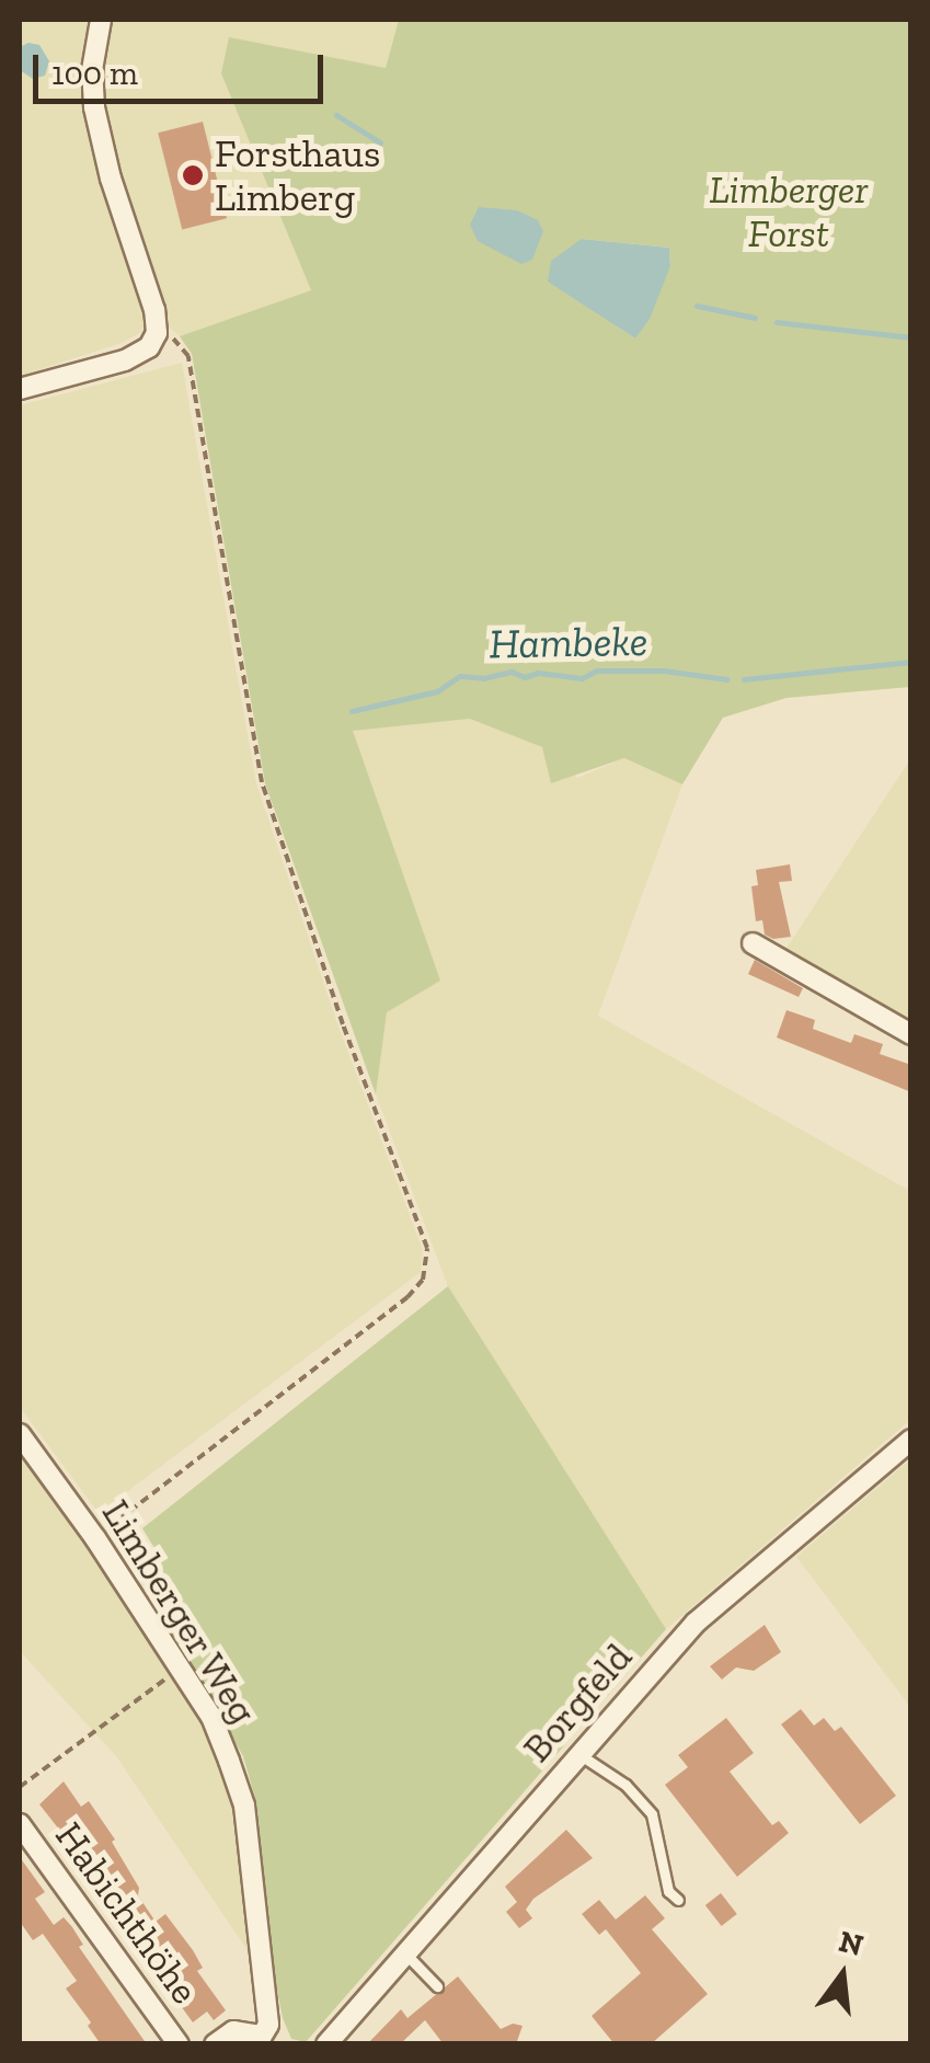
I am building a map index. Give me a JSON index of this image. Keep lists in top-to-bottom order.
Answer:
{
  "streets": {
    "street": ["Limberger Weg", "Borgfeld", "Habichthöhe"]
  },
  "crossings": [
    ["Limberger Weg", "Habichthöhe"]
  ],
  "water": ["Hambeke"],
  "parks": ["Limberger Forst"],
  "places": ["Forsthaus Limberg"],
  "scale_bar": "100 m",
  "north": "top"
}
